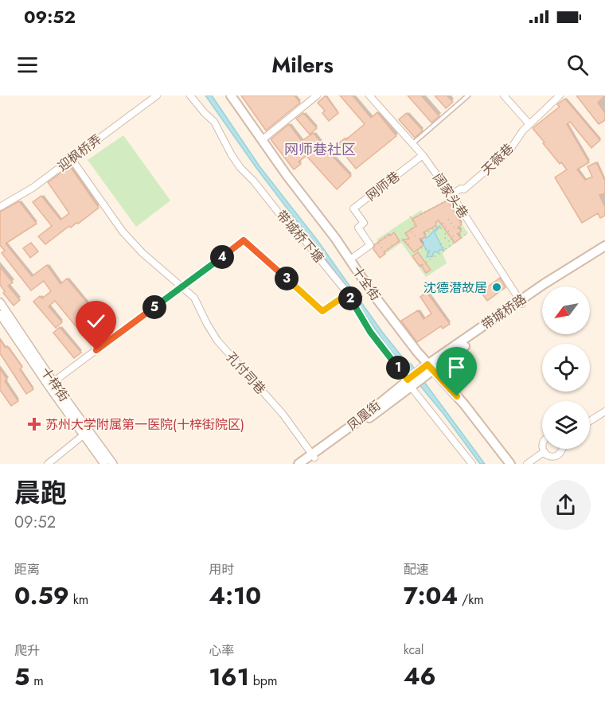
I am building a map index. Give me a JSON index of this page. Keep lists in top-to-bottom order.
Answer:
{
  "streets": {
    "main road": ["十全街", "带城桥路", "凤凰街"],
    "street": [
      "迎枫桥弄",
      "天薇巷",
      "网师巷",
      "阔家头巷",
      "带城桥下塘",
      "孔付司巷",
      "十梓街"
    ]
  },
  "crossings": [
    ["迎枫桥弄", "孔付司巷"],
    ["天薇巷", "阔家头巷"],
    ["网师巷", "阔家头巷"],
    ["网师巷", "十全街"],
    ["阔家头巷", "带城桥路"],
    ["带城桥下塘", "凤凰街"],
    ["十全街", "带城桥路"],
    ["十全街", "凤凰街"],
    ["带城桥路", "凤凰街"],
    ["孔付司巷", "凤凰街"]
  ],
  "districts": ["网师巷社区"],
  "places": {
    "other": ["沈德潜故居"],
    "health": ["苏州大学附属第一医院(十梓街院区)"]
  },
  "north": "bottom left",
  "page": {
    "status": "09:52",
    "header": "Milers",
    "pins": [
      "4",
      "3",
      "2",
      "5",
      "1"
    ],
    "heading": ["晨跑", "09:52"],
    "stats": [
      ["距离", "0.59 km"],
      ["用时", "4:10"],
      ["配速", "7:04 /km"],
      ["爬升", "5 m"],
      ["心率", "161 bpm"],
      ["kcal", "46"]
    ]
  }
}
